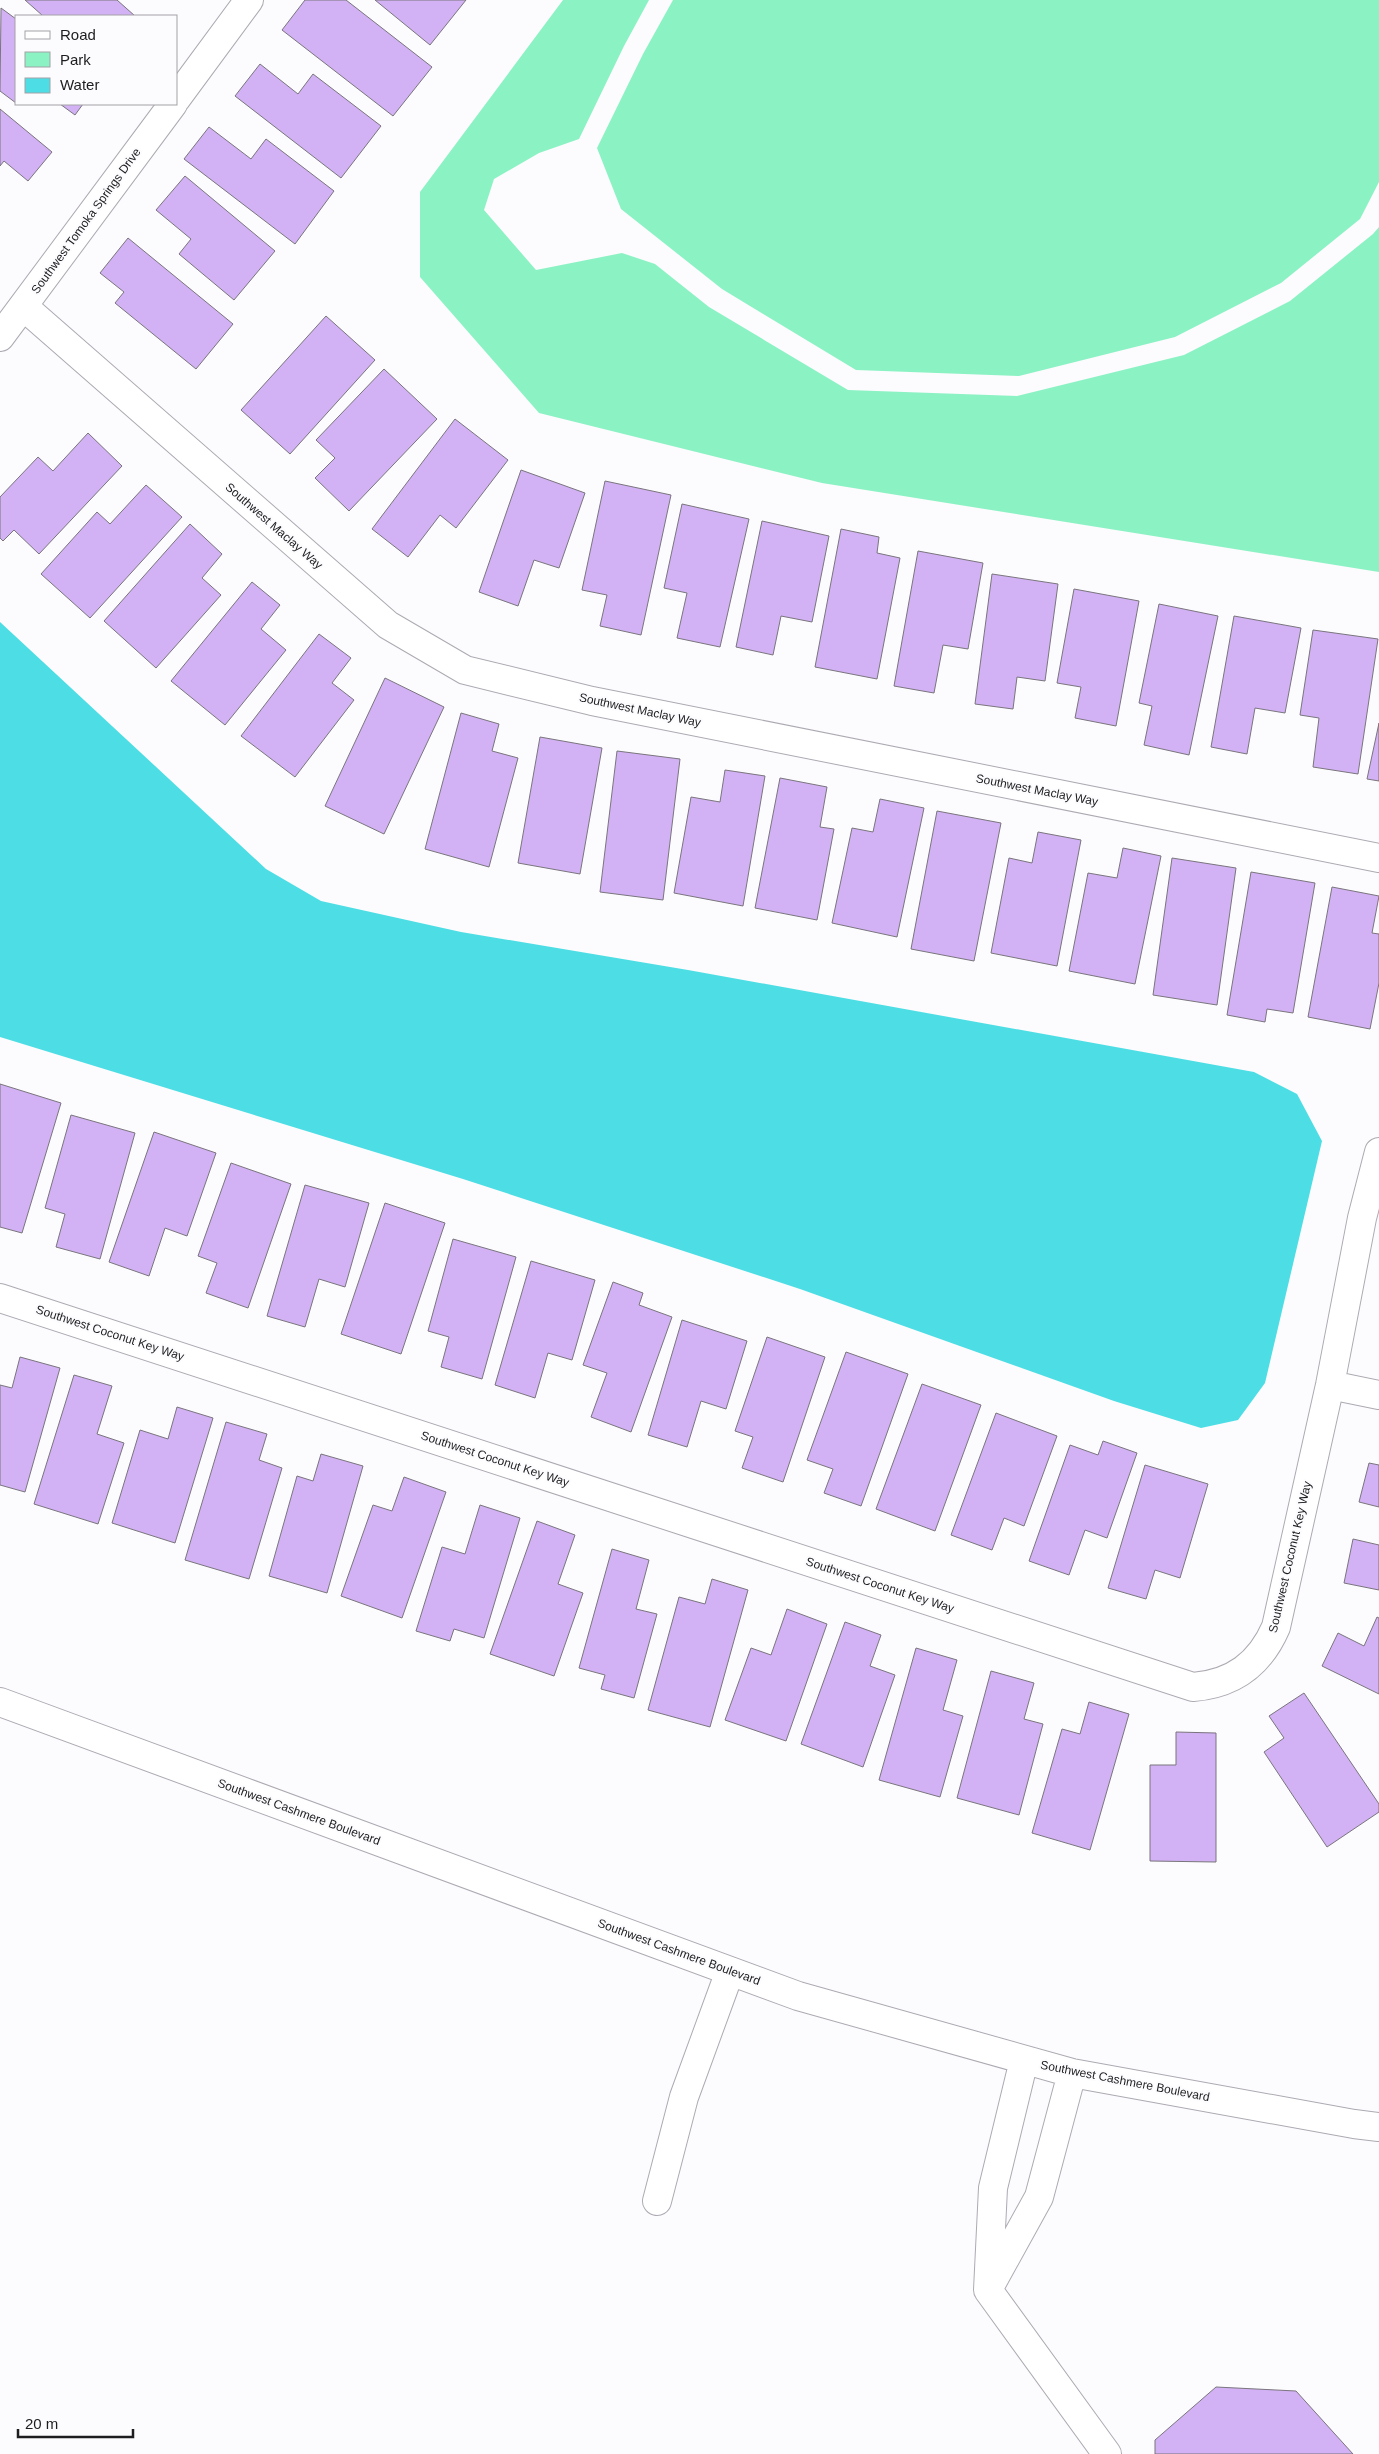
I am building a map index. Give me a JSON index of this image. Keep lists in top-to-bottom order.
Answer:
{
  "streets": {
    "street": [
      "Southwest Tomoka Springs Drive",
      "Southwest Maclay Way",
      "Southwest Coconut Key Way",
      "Southwest Cashmere Boulevard"
    ]
  },
  "crossings": [
    ["Southwest Tomoka Springs Drive", "Southwest Maclay Way"]
  ],
  "legend": ["Road", "Park", "Water"],
  "scale_bar": "20 m"
}
